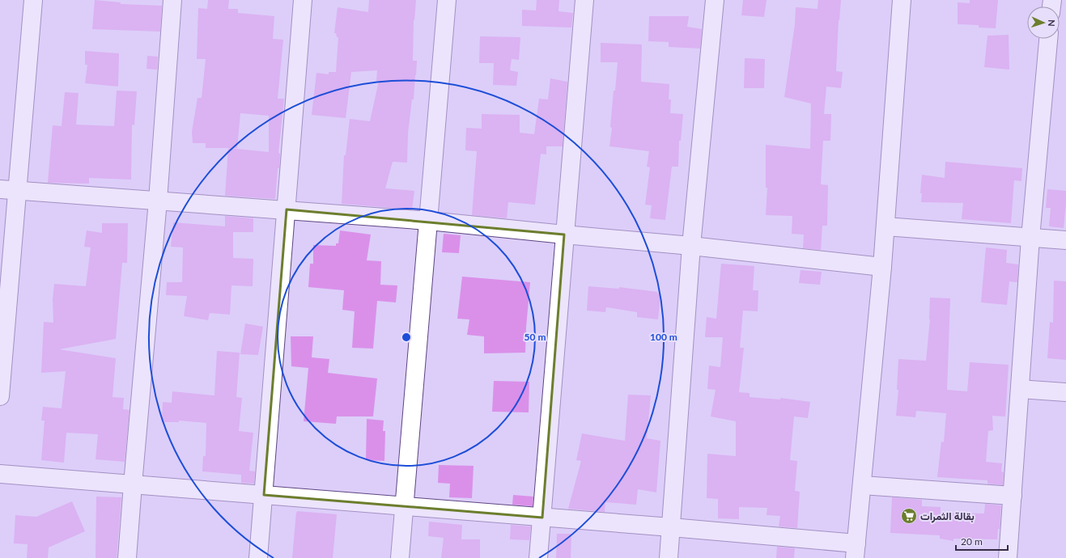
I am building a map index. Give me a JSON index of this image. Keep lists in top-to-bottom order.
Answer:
{
  "places": {
    "supermarket": ["بقالة الثمرات"]
  },
  "scale_bar": "20 m",
  "north": "right",
  "rings": ["50 m", "100 m"]
}
